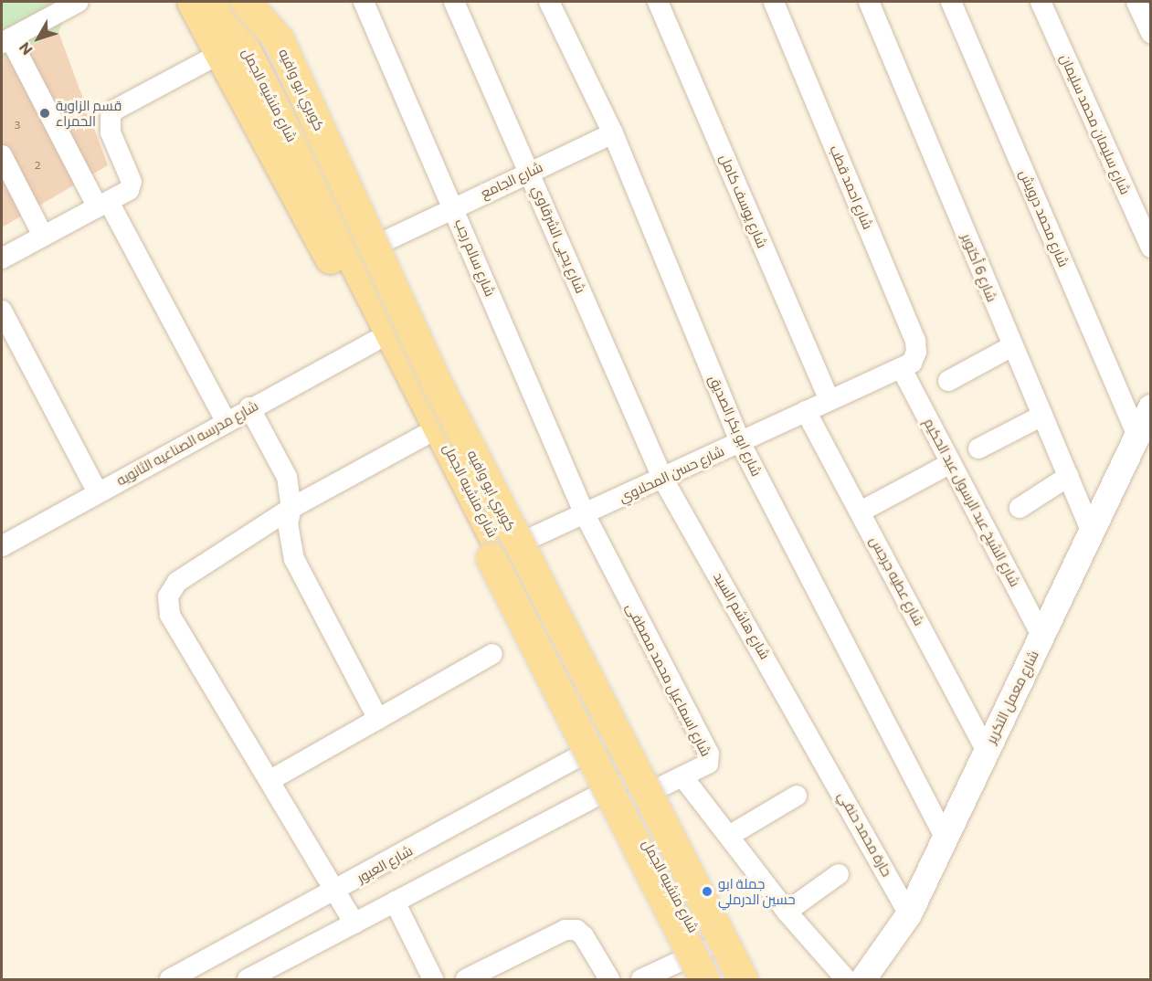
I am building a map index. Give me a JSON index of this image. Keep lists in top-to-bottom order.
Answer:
{
  "streets": {
    "main road": ["كوبري ابو وافيه", "شارع منشيه الجمل"],
    "street": [
      "شارع سليمان محمد سليمان",
      "شارع الجامع",
      "شارع احمد قطب",
      "شارع يوسف كامل",
      "شارع محمد درويش",
      "شارع يحيى الشرقاوي",
      "شارع سالم رجب",
      "شارع 6 أكتوبر",
      "شارع ابو بكر الصديق",
      "شارع مدرسه الصناعيه الثانويه",
      "شارع حسن المحلاوي",
      "شارع الشيخ عبد الرسول عبد الحكيم",
      "شارع عطيه جرجس",
      "شارع هاشم السيد",
      "شارع اسماعيل محمد مصطفى",
      "شارع معمل التكرير",
      "حارة محمد حنفي",
      "شارع العبور"
    ]
  },
  "crossings": [
    ["كوبري ابو وافيه", "شارع منشيه الجمل"],
    ["شارع منشيه الجمل", "شارع الجامع"],
    ["شارع منشيه الجمل", "شارع مدرسه الصناعيه الثانويه"],
    ["شارع منشيه الجمل", "شارع حسن المحلاوي"],
    ["شارع منشيه الجمل", "شارع اسماعيل محمد مصطفى"],
    ["شارع منشيه الجمل", "شارع العبور"],
    ["شارع الجامع", "شارع يحيى الشرقاوي"],
    ["شارع الجامع", "شارع سالم رجب"],
    ["شارع الجامع", "شارع ابو بكر الصديق"],
    ["شارع احمد قطب", "شارع حسن المحلاوي"],
    ["شارع احمد قطب", "شارع الشيخ عبد الرسول عبد الحكيم"],
    ["شارع يوسف كامل", "شارع حسن المحلاوي"],
    ["شارع محمد درويش", "شارع معمل التكرير"],
    ["شارع يحيى الشرقاوي", "شارع حسن المحلاوي"],
    ["شارع يحيى الشرقاوي", "شارع هاشم السيد"],
    ["شارع سالم رجب", "شارع حسن المحلاوي"],
    ["شارع سالم رجب", "شارع اسماعيل محمد مصطفى"],
    ["شارع 6 أكتوبر", "شارع معمل التكرير"],
    ["شارع ابو بكر الصديق", "شارع حسن المحلاوي"],
    ["شارع ابو بكر الصديق", "شارع معمل التكرير"],
    ["شارع حسن المحلاوي", "شارع الشيخ عبد الرسول عبد الحكيم"],
    ["شارع حسن المحلاوي", "شارع عطيه جرجس"],
    ["شارع حسن المحلاوي", "شارع هاشم السيد"],
    ["شارع حسن المحلاوي", "شارع اسماعيل محمد مصطفى"],
    ["شارع الشيخ عبد الرسول عبد الحكيم", "شارع معمل التكرير"],
    ["شارع عطيه جرجس", "شارع معمل التكرير"],
    ["شارع هاشم السيد", "حارة محمد حنفي"],
    ["شارع معمل التكرير", "حارة محمد حنفي"]
  ],
  "places": ["قسم الزاوية الحمراء", "جملة ابو حسين الدرملي"],
  "house_numbers": ["3", "2"],
  "north": "bottom left"
}
